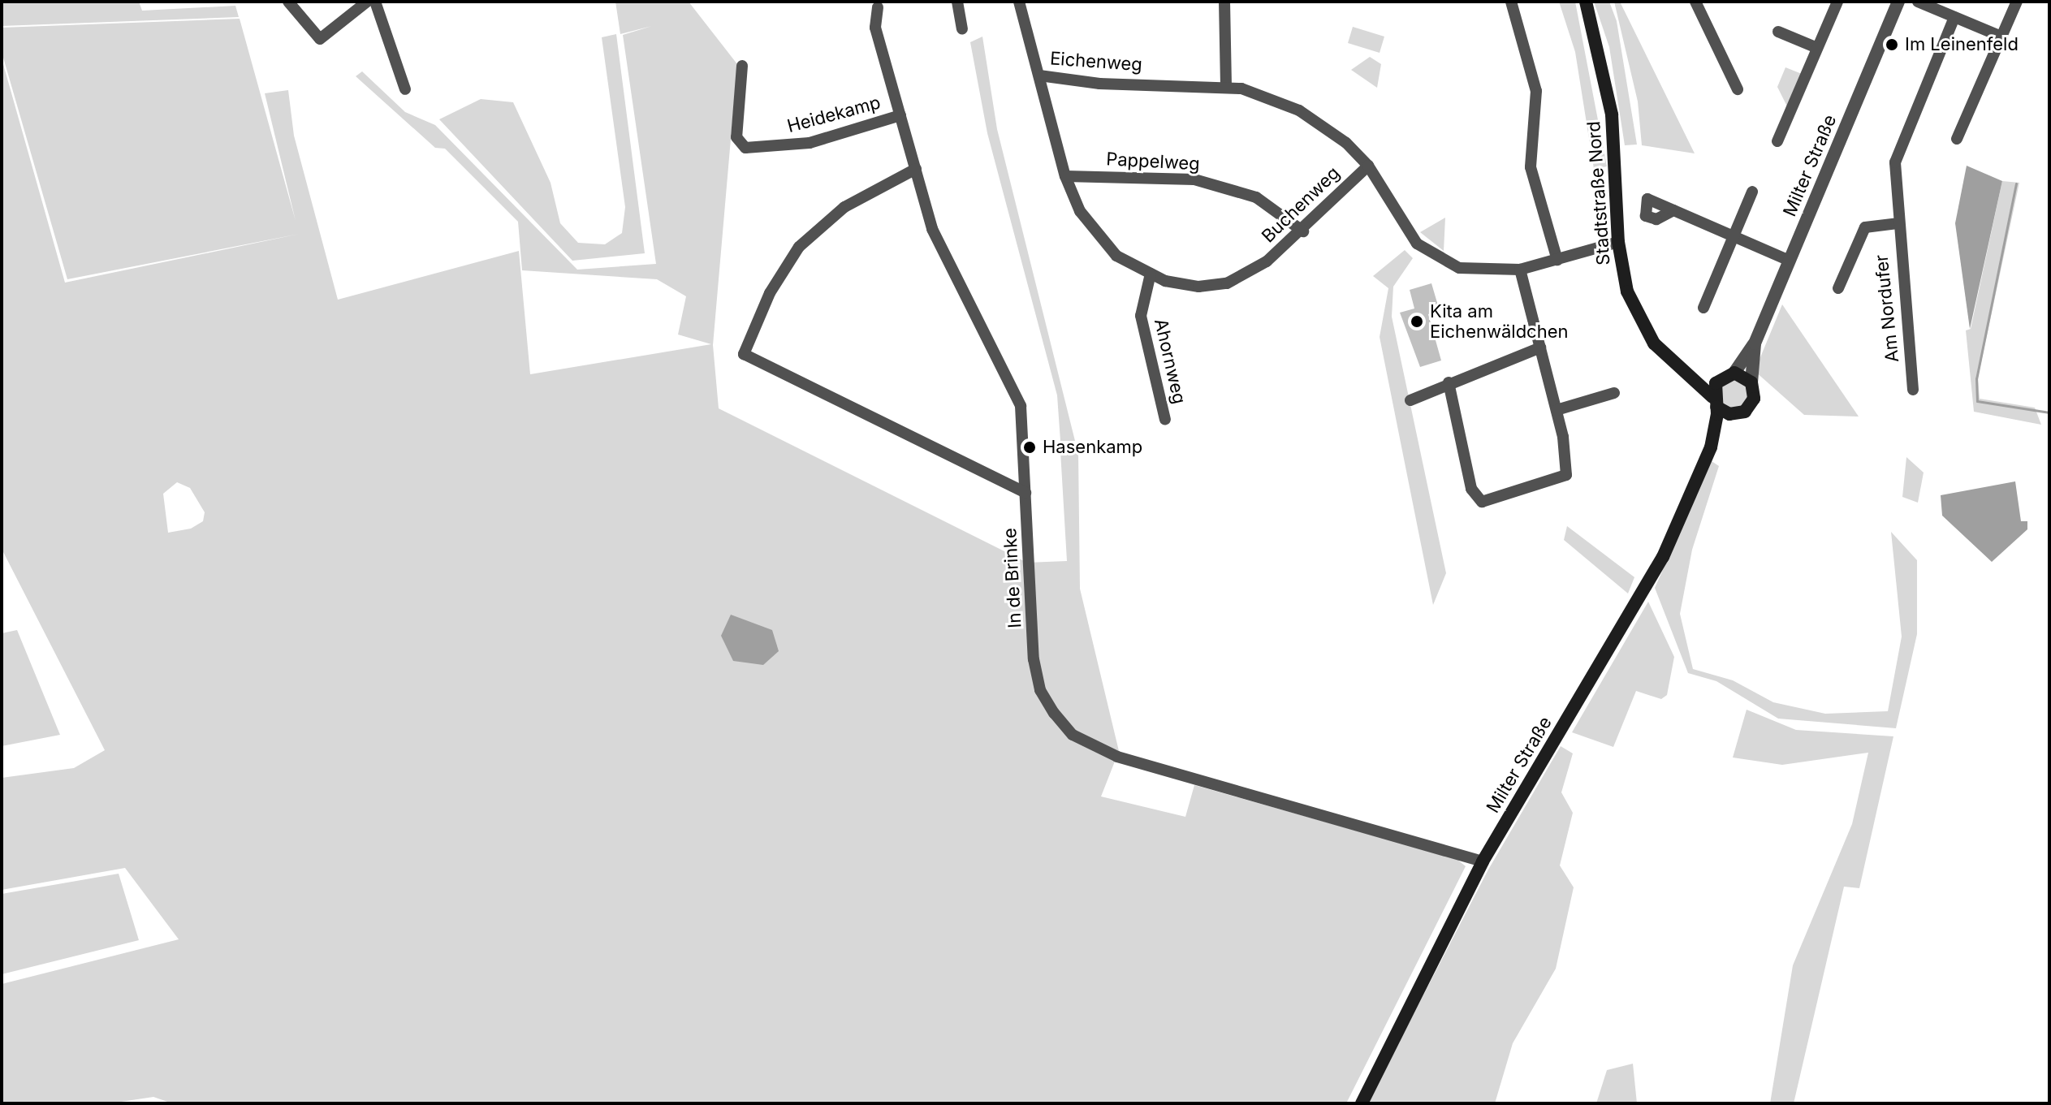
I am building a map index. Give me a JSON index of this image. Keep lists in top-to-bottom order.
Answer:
{
  "streets": {
    "main road": ["Milter Straße", "Stadtstraße Nord"],
    "street": [
      "Eichenweg",
      "Heidekamp",
      "Pappelweg",
      "Buchenweg",
      "Am Nordufer",
      "Ahornweg",
      "In de Brinke"
    ]
  },
  "crossings": [
    ["Eichenweg", "Stadtstraße Nord"],
    ["Eichenweg", "Buchenweg"],
    ["Heidekamp", "In de Brinke"],
    ["Pappelweg", "Buchenweg"],
    ["Milter Straße", "Stadtstraße Nord"],
    ["Milter Straße", "In de Brinke"],
    ["Buchenweg", "Ahornweg"]
  ],
  "places": ["Im Leinenfeld", "Kita am Eichenwäldchen", "Hasenkamp"]
}
